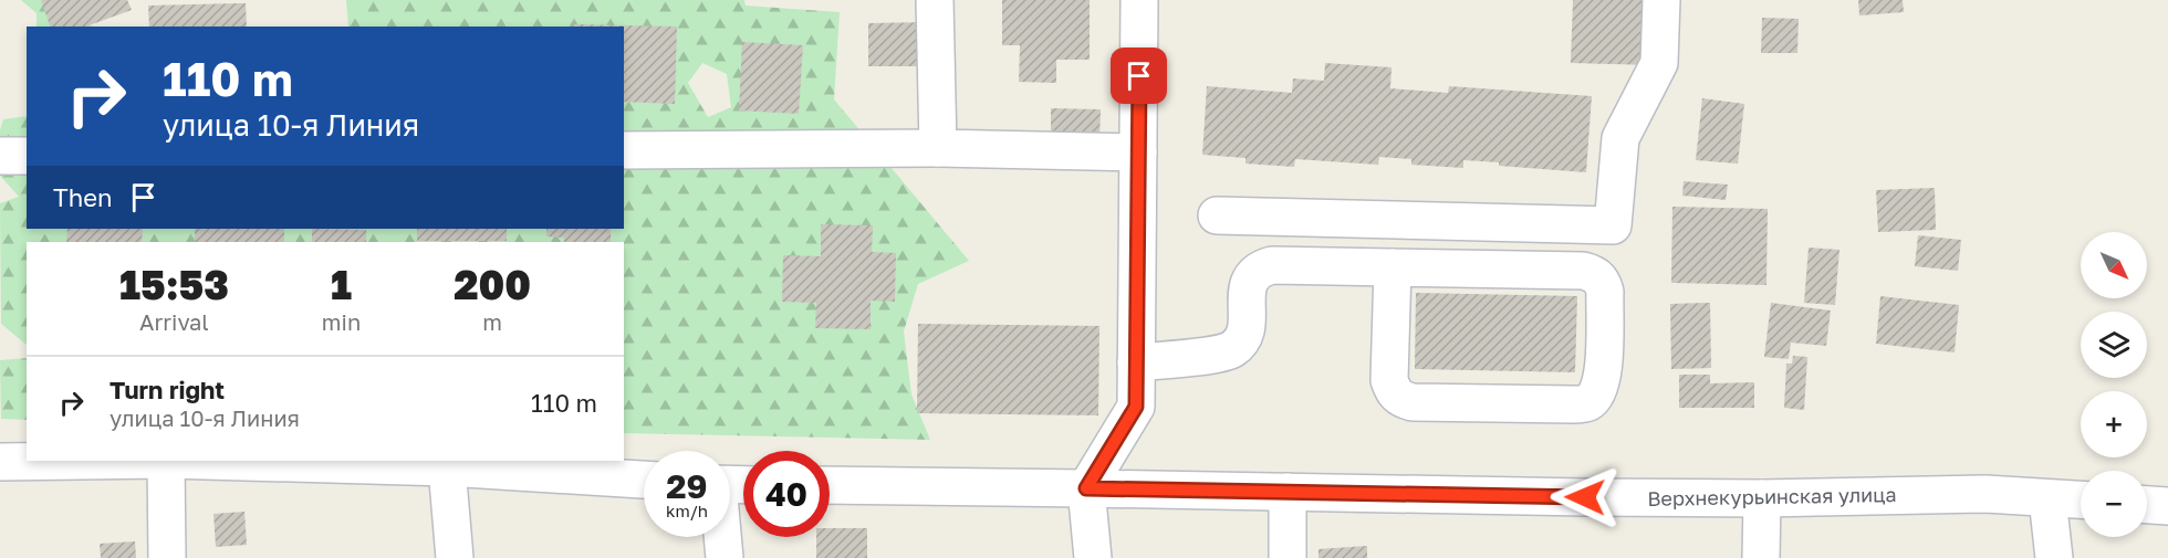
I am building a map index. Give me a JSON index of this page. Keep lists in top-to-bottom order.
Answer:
{
  "streets": {
    "street": ["Верхнекурьинская улица"]
  },
  "north": "bottom right",
  "page": {
    "turn": ["110 m", "улица 10-я Линия"],
    "then": "Then",
    "map_buttons": ["+", "−"],
    "eta": [
      "15:53",
      "Arrival",
      "1",
      "min",
      "200",
      "m"
    ],
    "list": [
      {
        "name": "Turn right",
        "note": "улица 10-я Линия",
        "value": "110 m"
      }
    ],
    "speed": "29 km/h",
    "limit": "40"
  }
}
